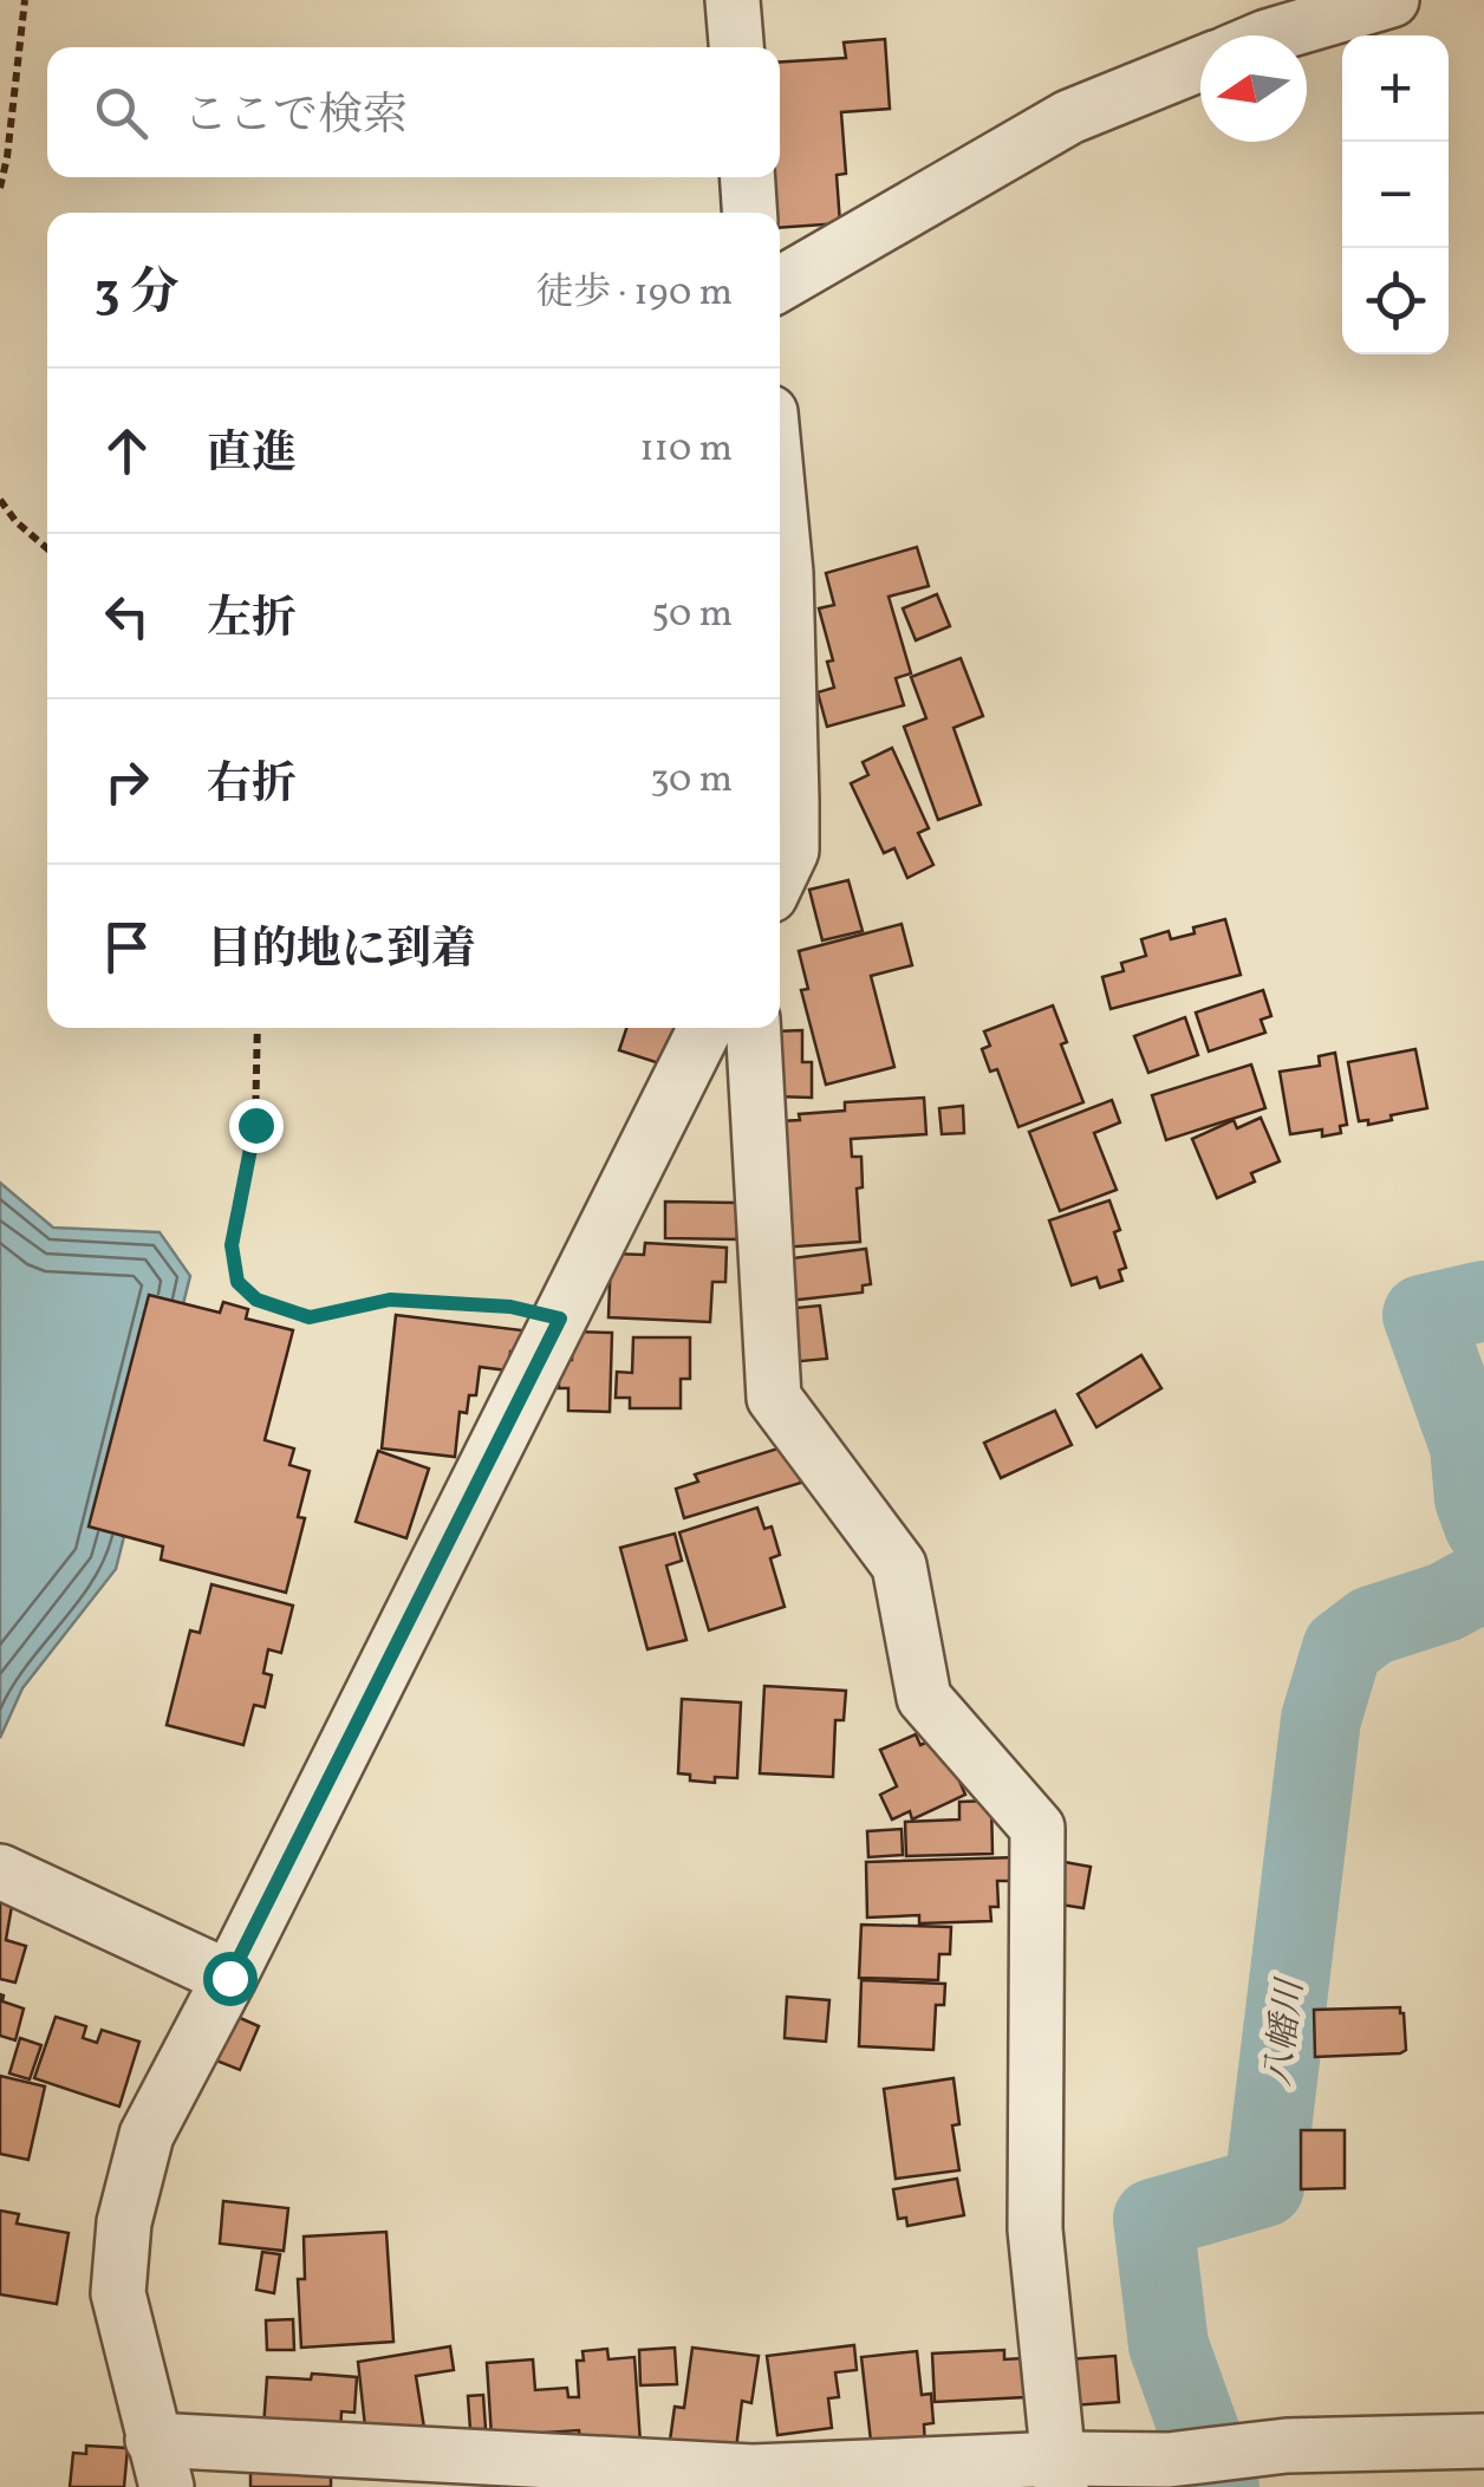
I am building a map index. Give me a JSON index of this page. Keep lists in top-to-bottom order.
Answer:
{
  "water": ["八幡川"],
  "north": "left",
  "page": {
    "map_buttons": ["+", "−"],
    "search": "ここで検索",
    "heading": ["3 分", "徒歩 · 190 m"],
    "list": [
      ["直進", "110 m"],
      ["左折", "50 m"],
      ["右折", "30 m"],
      "目的地に到着"
    ]
  }
}
